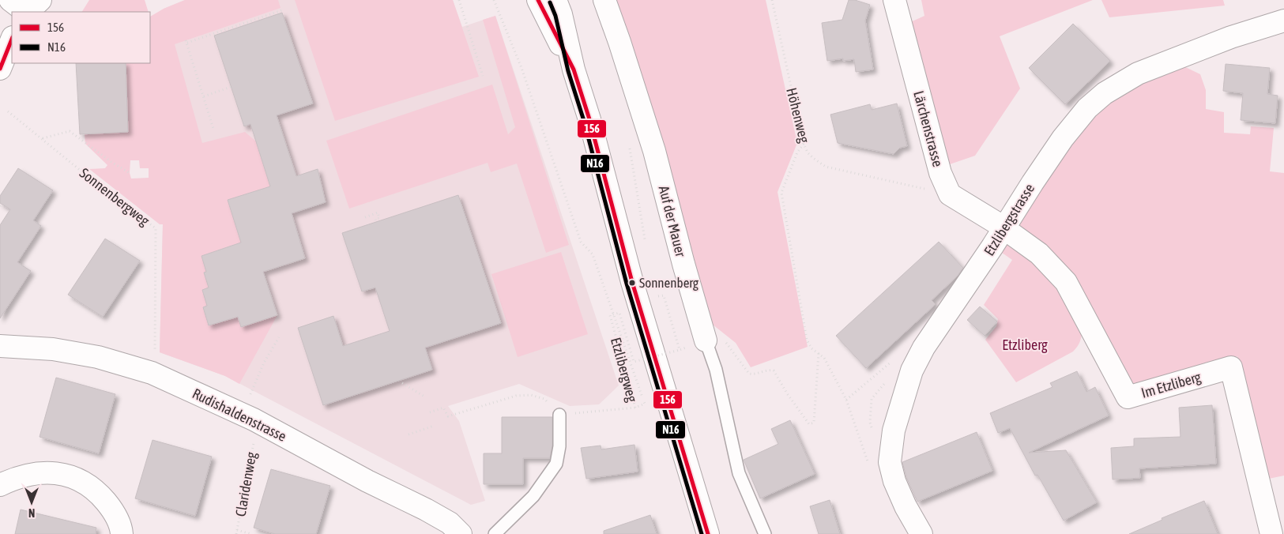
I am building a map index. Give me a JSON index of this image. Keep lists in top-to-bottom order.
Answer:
{
  "streets": {
    "street": [
      "Lärchenstrasse",
      "Etzlibergstrasse",
      "Auf der Mauer",
      "Im Etzliberg",
      "Rudishaldenstrasse"
    ],
    "path": [
      "Höhenweg",
      "Sonnenbergweg",
      "Etzlibergweg",
      "Claridenweg"
    ]
  },
  "crossings": [
    ["Höhenweg", "Lärchenstrasse"],
    ["Etzlibergstrasse", "Im Etzliberg"]
  ],
  "parks": ["Etzliberg"],
  "places": ["Sonnenberg"],
  "lines": ["transit line 156", "transit line N16"],
  "legend": ["156", "N16"],
  "north": "bottom"
}
